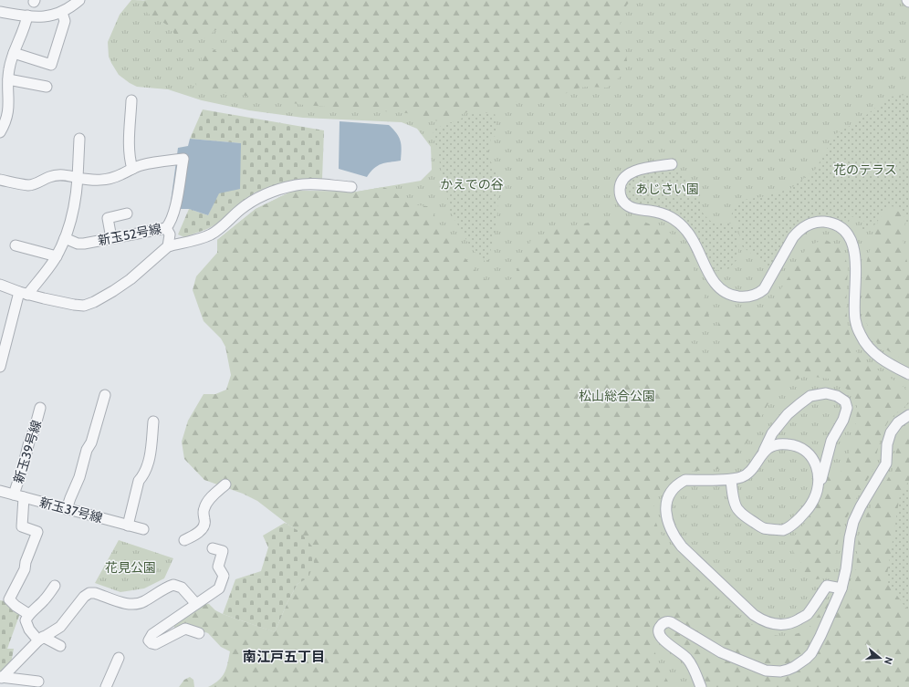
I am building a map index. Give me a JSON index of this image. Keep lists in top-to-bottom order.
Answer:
{
  "streets": {
    "street": ["新玉52号線", "新玉39号線", "新玉37号線"]
  },
  "crossings": [
    ["新玉39号線", "新玉37号線"]
  ],
  "districts": ["南江戸五丁目"],
  "parks": [
    "花のテラス",
    "かえでの谷",
    "あじさい園",
    "松山総合公園",
    "花見公園"
  ],
  "north": "right"
}
